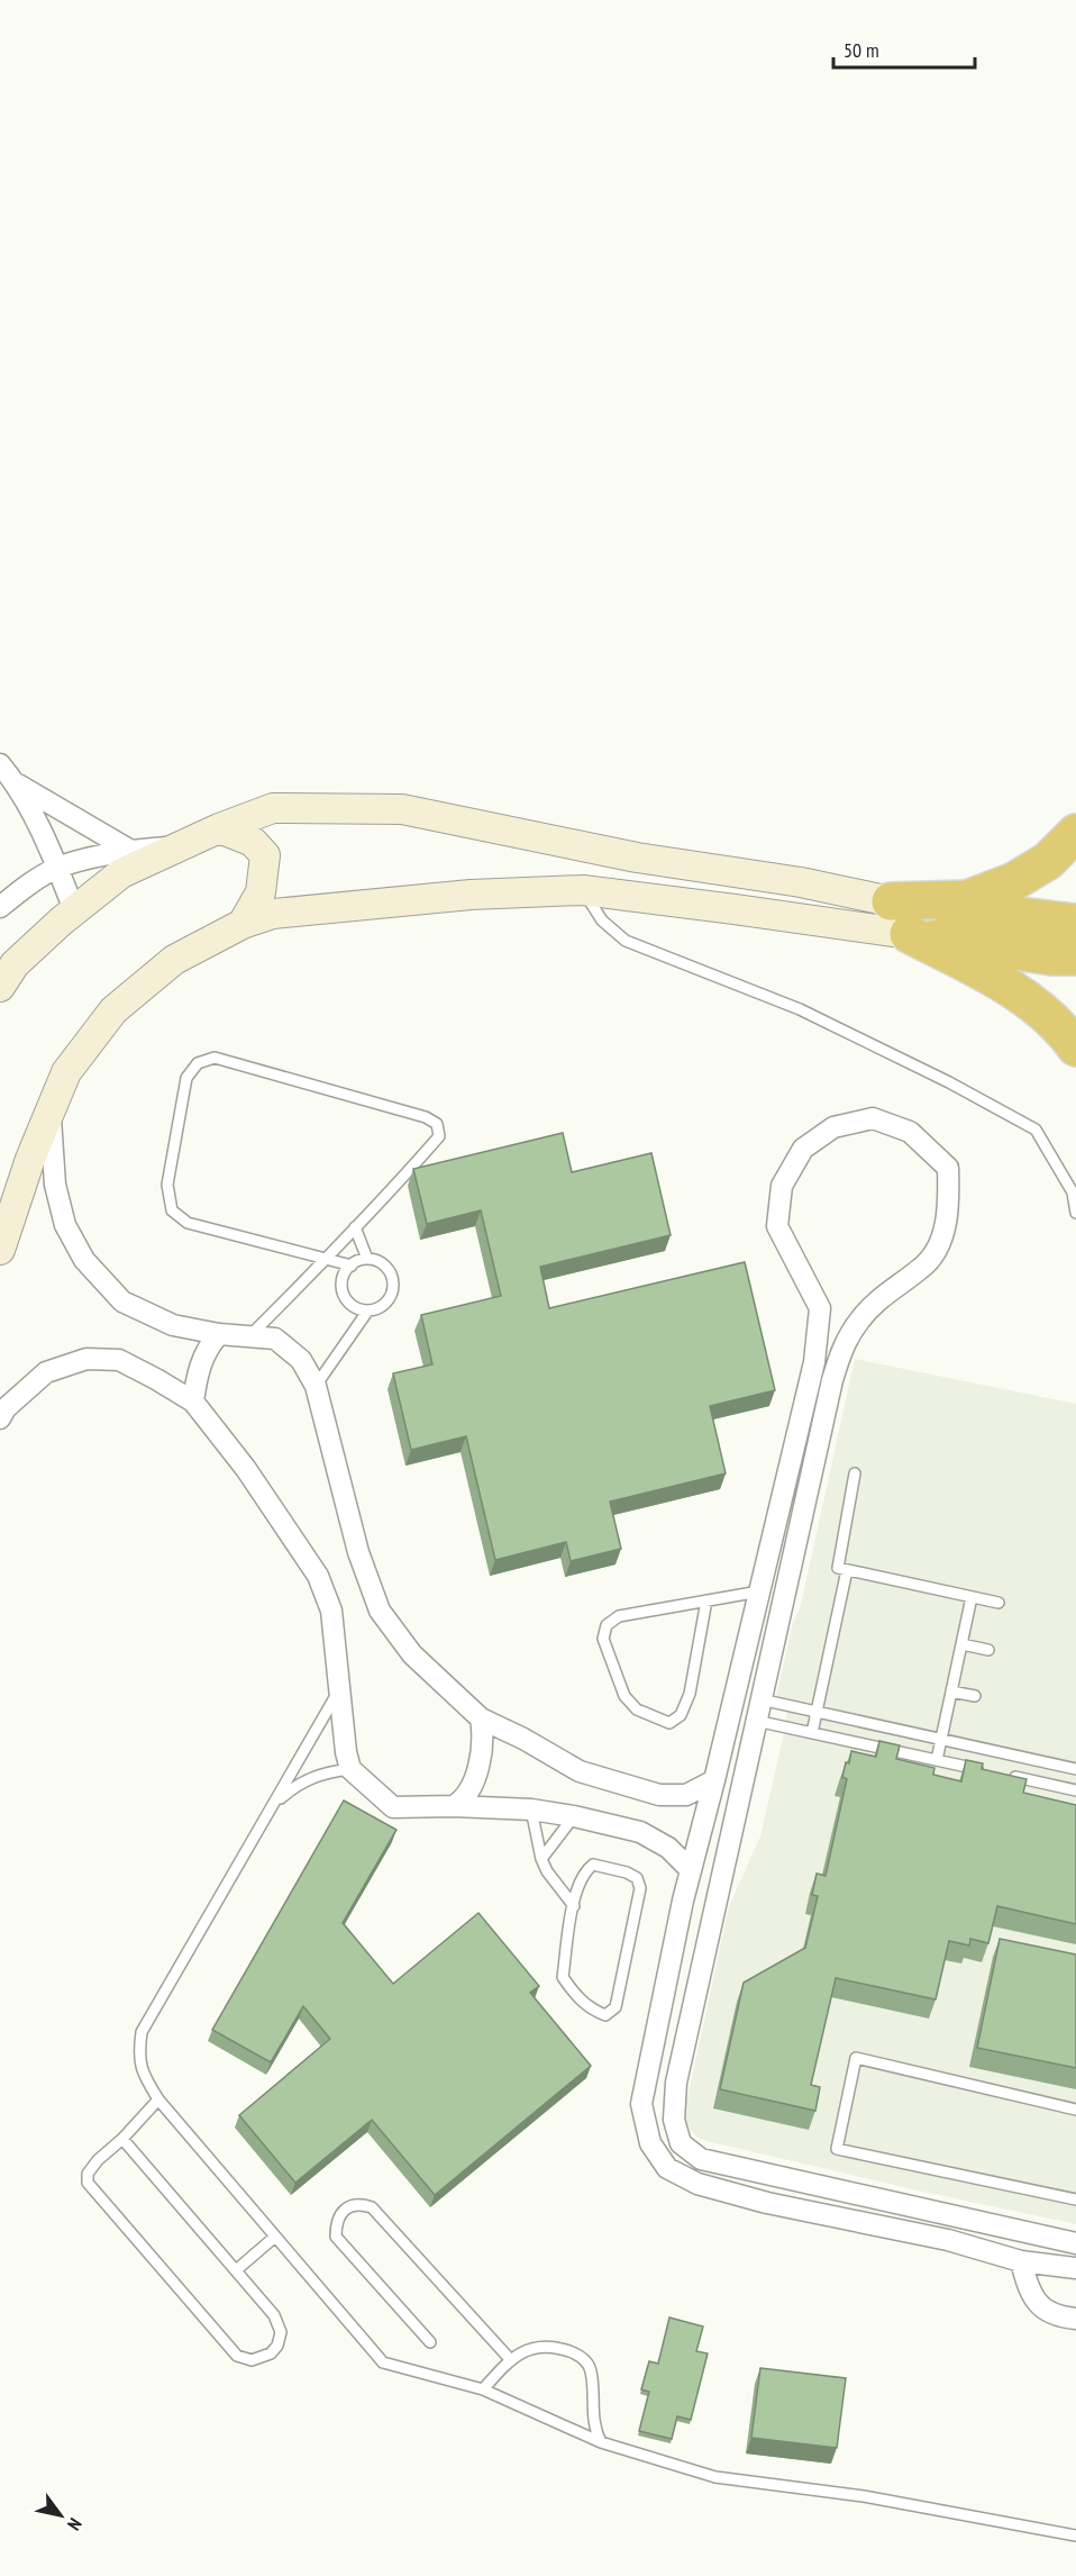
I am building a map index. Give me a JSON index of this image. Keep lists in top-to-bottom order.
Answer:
{
  "scale_bar": "50 m",
  "north": "bottom right"
}
